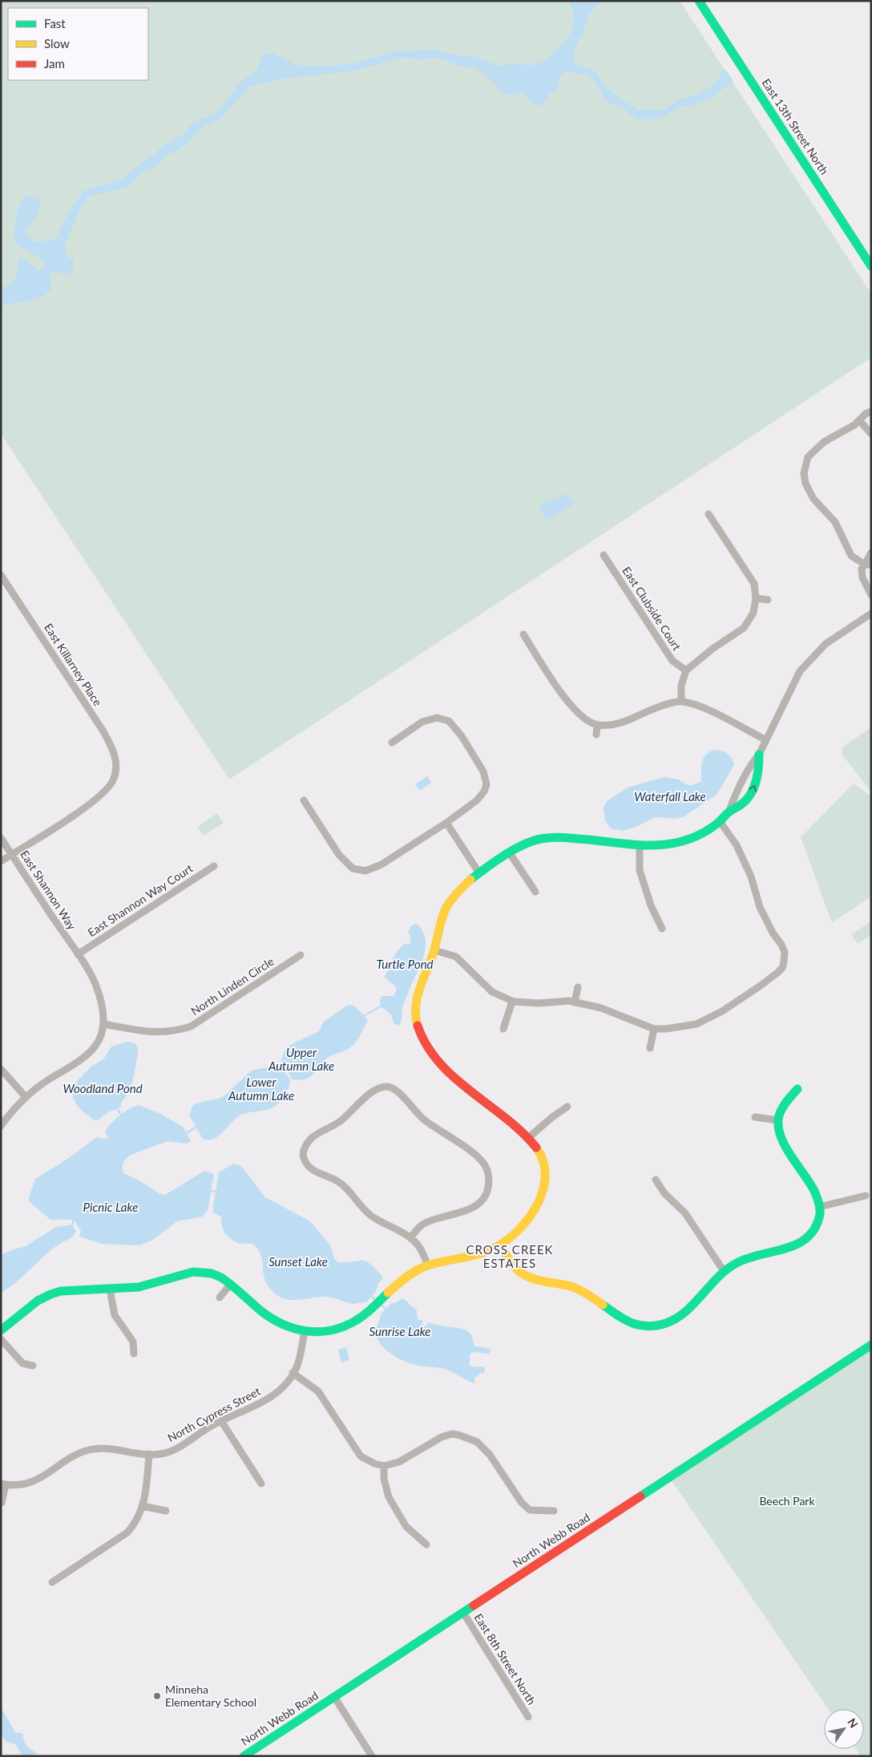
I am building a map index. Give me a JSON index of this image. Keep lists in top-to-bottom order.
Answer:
{
  "streets": {
    "street": [
      "East 13th Street North",
      "East Clubside Court",
      "East Killarney Place",
      "East Shannon Way",
      "East Shannon Way Court",
      "North Linden Circle",
      "North Cypress Street",
      "North Webb Road",
      "East 8th Street North"
    ]
  },
  "crossings": [
    ["East Killarney Place", "East Shannon Way"],
    ["East Shannon Way", "East Shannon Way Court"],
    ["East Shannon Way", "North Linden Circle"],
    ["North Webb Road", "East 8th Street North"]
  ],
  "districts": ["CROSS CREEK ESTATES"],
  "water": [
    "Waterfall Lake",
    "Turtle Pond",
    "Upper Autumn Lake",
    "Lower Autumn Lake",
    "Woodland Pond",
    "Picnic Lake",
    "Sunset Lake",
    "Sunrise Lake"
  ],
  "parks": ["Beech Park"],
  "places": ["Minneha Elementary School"],
  "legend": ["Fast", "Slow", "Jam"],
  "north": "top right"
}
